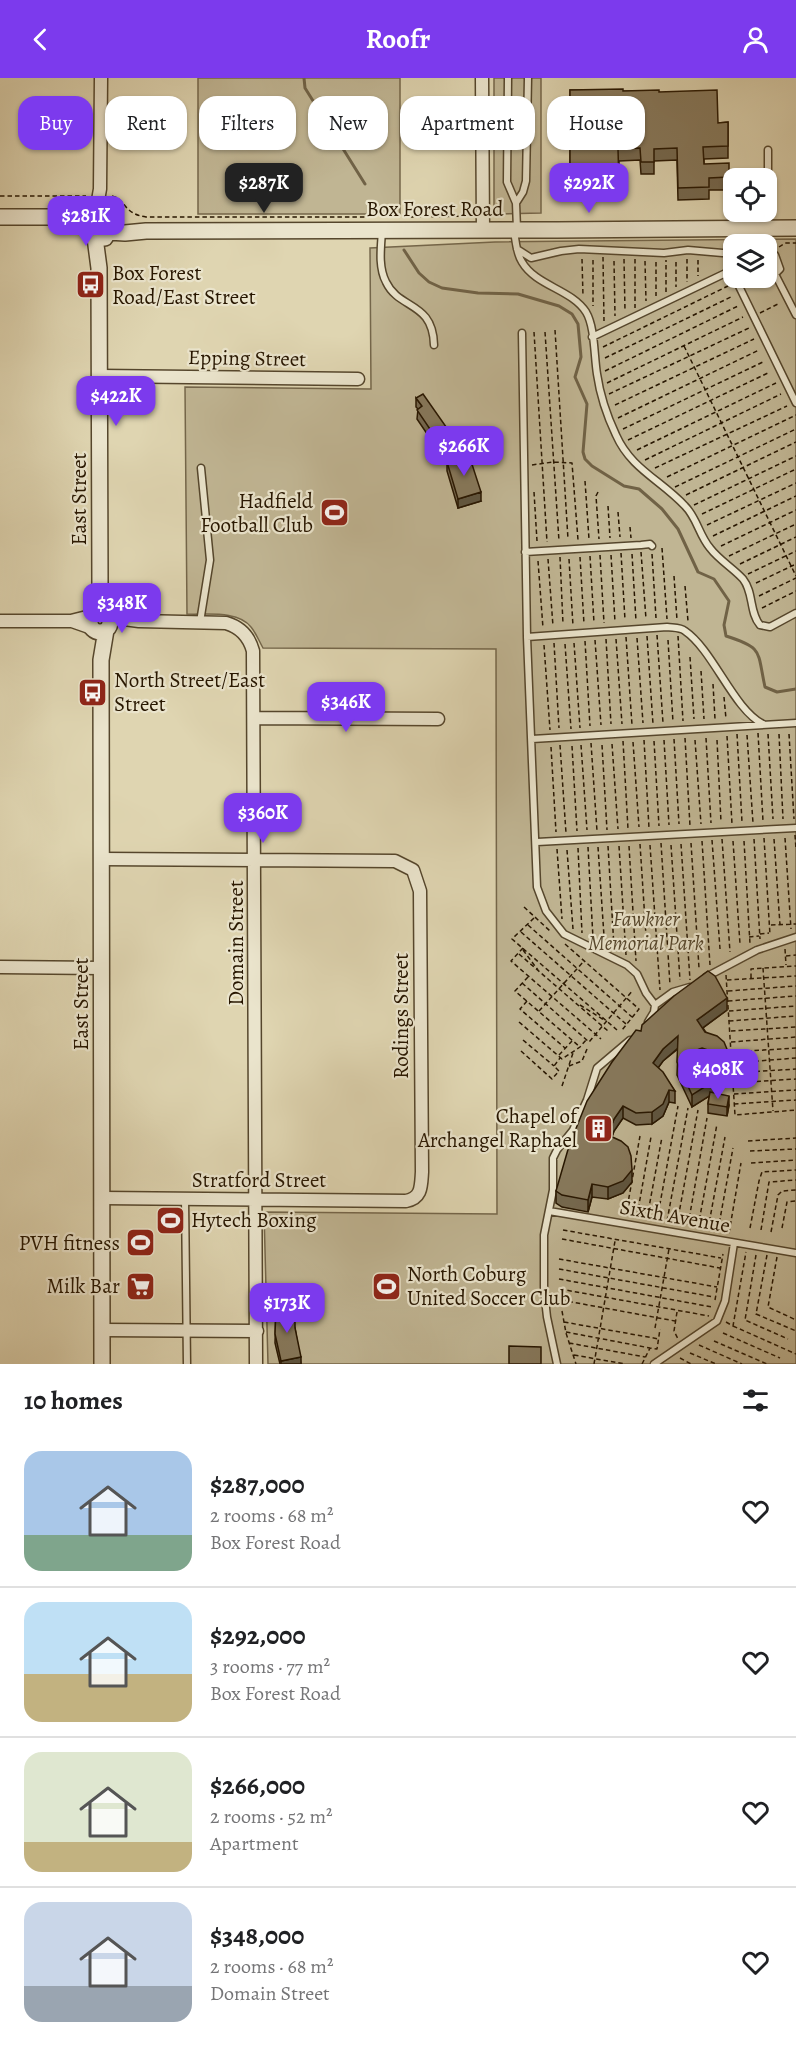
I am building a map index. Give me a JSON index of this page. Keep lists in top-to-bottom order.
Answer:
{
  "streets": {
    "street": [
      "Box Forest Road",
      "Epping Street",
      "East Street",
      "Domain Street",
      "Rodings Street",
      "Stratford Street"
    ],
    "lane": ["Sixth Avenue"]
  },
  "crossings": [
    ["Box Forest Road", "East Street"],
    ["Epping Street", "East Street"],
    ["East Street", "Domain Street"],
    ["East Street", "Stratford Street"],
    ["Domain Street", "Rodings Street"],
    ["Domain Street", "Stratford Street"],
    ["Rodings Street", "Stratford Street"]
  ],
  "parks": ["Fawkner Memorial Park"],
  "places": {
    "bus stop": ["Box Forest Road/East Street", "North Street/East Street"],
    "sports": [
      "Hadfield Football Club",
      "Hytech Boxing",
      "PVH fitness",
      "North Coburg United Soccer Club"
    ],
    "building": ["Chapel of Archangel Raphael"],
    "supermarket": ["Milk Bar"]
  },
  "page": {
    "header": "Roofr",
    "chip": [
      "Buy",
      "Rent",
      "Filters",
      "New",
      "Apartment",
      "House"
    ],
    "price": [
      "$287K",
      "$292K",
      "$281K",
      "$422K",
      "$266K",
      "$348K",
      "$346K",
      "$360K",
      "$408K",
      "$173K"
    ],
    "heading": "10 homes",
    "list": [
      {
        "name": "$287,000",
        "note": "2 rooms · 68 m² · Box Forest Road"
      },
      {
        "name": "$292,000",
        "note": "3 rooms · 77 m² · Box Forest Road"
      },
      {
        "name": "$266,000",
        "note": "2 rooms · 52 m² · Apartment"
      },
      {
        "name": "$348,000",
        "note": "2 rooms · 68 m² · Domain Street"
      }
    ]
  }
}
